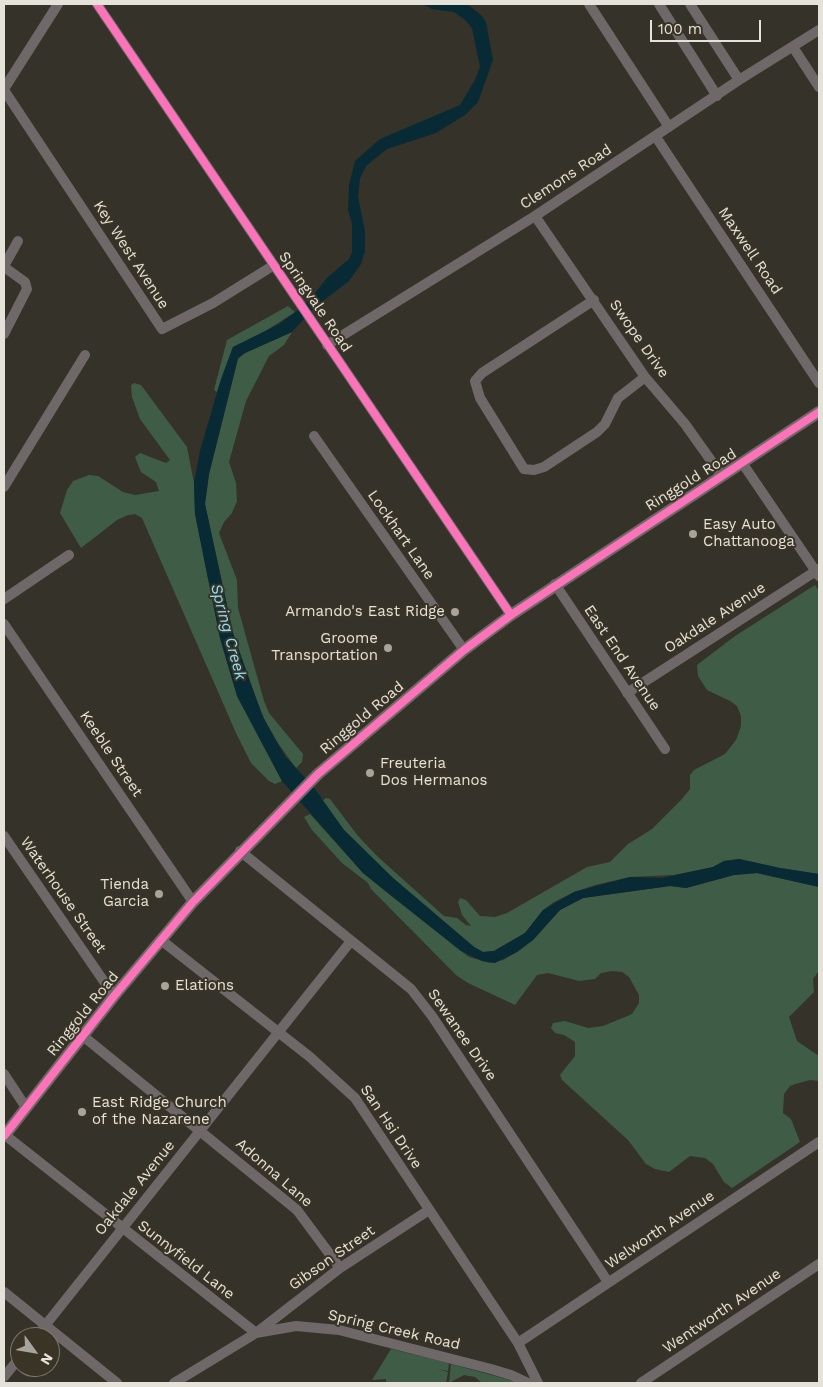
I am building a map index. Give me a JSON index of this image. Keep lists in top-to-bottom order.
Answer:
{
  "streets": {
    "main road": ["Ringgold Road"],
    "street": [
      "Clemons Road",
      "Maxwell Road",
      "Key West Avenue",
      "Springvale Road",
      "Swope Drive",
      "Lockhart Lane",
      "Oakdale Avenue",
      "East End Avenue",
      "Keeble Street",
      "Waterhouse Street",
      "Sewanee Drive",
      "San Hsi Drive",
      "Adonna Lane",
      "Welworth Avenue",
      "Gibson Street",
      "Sunnyfield Lane",
      "Wentworth Avenue",
      "Spring Creek Road"
    ]
  },
  "crossings": [
    ["Clemons Road", "Maxwell Road"],
    ["Clemons Road", "Springvale Road"],
    ["Clemons Road", "Swope Drive"],
    ["Key West Avenue", "Springvale Road"],
    ["Springvale Road", "Ringgold Road"],
    ["Swope Drive", "Ringgold Road"],
    ["Ringgold Road", "Lockhart Lane"],
    ["Ringgold Road", "East End Avenue"],
    ["Ringgold Road", "Keeble Street"],
    ["Ringgold Road", "Waterhouse Street"],
    ["Ringgold Road", "Sewanee Drive"],
    ["Ringgold Road", "San Hsi Drive"],
    ["Ringgold Road", "Adonna Lane"],
    ["Ringgold Road", "Sunnyfield Lane"],
    ["Oakdale Avenue", "East End Avenue"],
    ["Oakdale Avenue", "Sewanee Drive"],
    ["Oakdale Avenue", "San Hsi Drive"],
    ["Oakdale Avenue", "Adonna Lane"],
    ["Oakdale Avenue", "Sunnyfield Lane"],
    ["Sewanee Drive", "Welworth Avenue"],
    ["San Hsi Drive", "Welworth Avenue"],
    ["San Hsi Drive", "Gibson Street"],
    ["Adonna Lane", "Gibson Street"],
    ["Gibson Street", "Sunnyfield Lane"],
    ["Gibson Street", "Spring Creek Road"],
    ["Sunnyfield Lane", "Spring Creek Road"]
  ],
  "water": ["Spring Creek"],
  "places": [
    "Easy Auto Chattanooga",
    "Armando's East Ridge",
    "Groome Transportation",
    "Freuteria Dos Hermanos",
    "Tienda Garcia",
    "Elations",
    "East Ridge Church of the Nazarene"
  ],
  "scale_bar": "100 m",
  "north": "bottom right"
}
